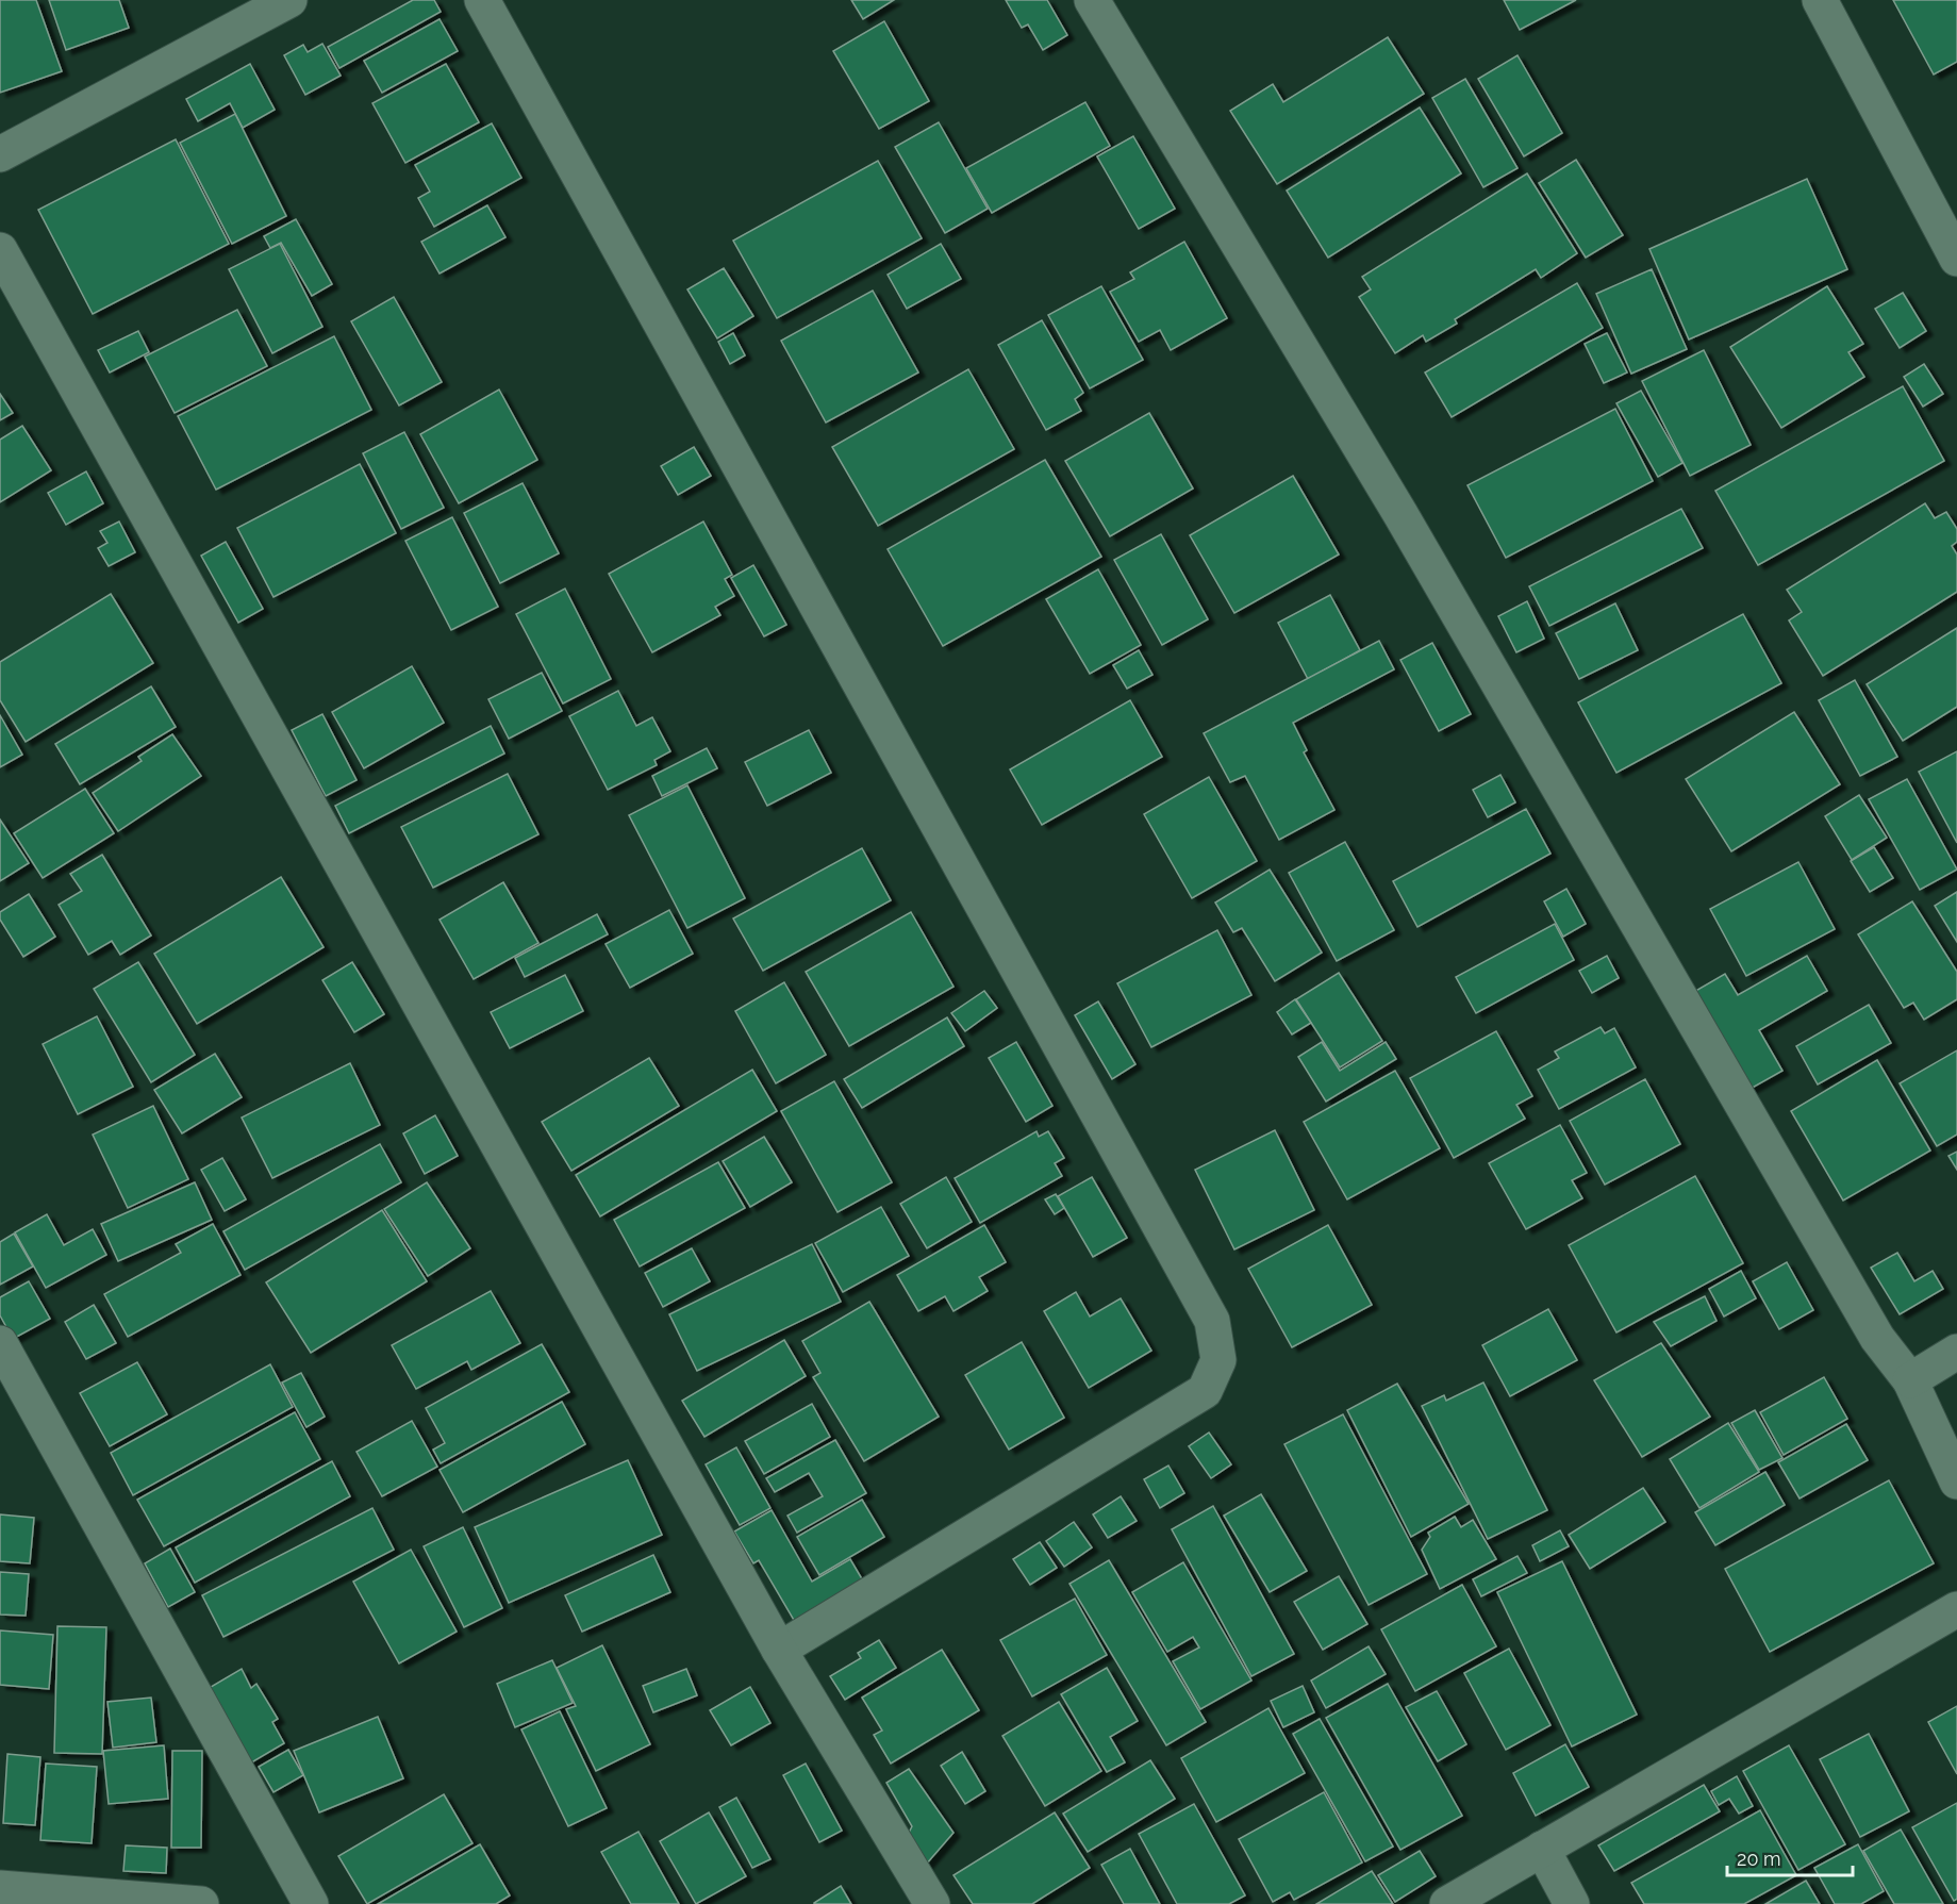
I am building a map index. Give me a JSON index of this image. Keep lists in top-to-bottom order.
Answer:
{
  "scale_bar": "20 m"
}
